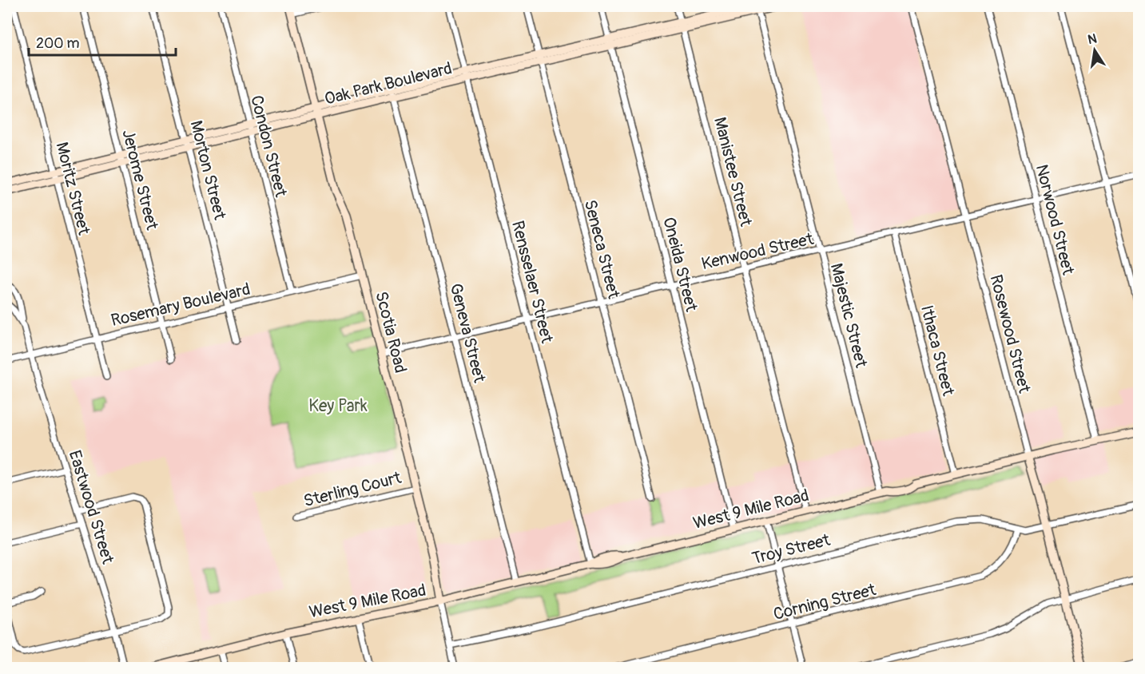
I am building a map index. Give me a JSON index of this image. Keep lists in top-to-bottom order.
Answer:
{
  "streets": {
    "street": [
      "Oak Park Boulevard",
      "Condon Street",
      "Morton Street",
      "Manistee Street",
      "Jerome Street",
      "Moritz Street",
      "Norwood Street",
      "Seneca Street",
      "Kenwood Street",
      "Oneida Street",
      "Rensselaer Street",
      "Rosemary Boulevard",
      "Majestic Street",
      "Scotia Road",
      "Geneva Street",
      "Rosewood Street",
      "Ithaca Street",
      "Sterling Court",
      "Eastwood Street",
      "West 9 Mile Road",
      "Troy Street",
      "Corning Street"
    ]
  },
  "crossings": [
    ["Oak Park Boulevard", "Condon Street"],
    ["Oak Park Boulevard", "Morton Street"],
    ["Oak Park Boulevard", "Manistee Street"],
    ["Oak Park Boulevard", "Jerome Street"],
    ["Oak Park Boulevard", "Moritz Street"],
    ["Oak Park Boulevard", "Seneca Street"],
    ["Oak Park Boulevard", "Oneida Street"],
    ["Oak Park Boulevard", "Rensselaer Street"],
    ["Oak Park Boulevard", "Majestic Street"],
    ["Oak Park Boulevard", "Scotia Road"],
    ["Oak Park Boulevard", "Geneva Street"],
    ["Condon Street", "Rosemary Boulevard"],
    ["Morton Street", "Rosemary Boulevard"],
    ["Manistee Street", "Kenwood Street"],
    ["Manistee Street", "West 9 Mile Road"],
    ["Jerome Street", "Rosemary Boulevard"],
    ["Moritz Street", "Rosemary Boulevard"],
    ["Norwood Street", "Kenwood Street"],
    ["Norwood Street", "West 9 Mile Road"],
    ["Seneca Street", "Kenwood Street"],
    ["Kenwood Street", "Oneida Street"],
    ["Kenwood Street", "Rensselaer Street"],
    ["Kenwood Street", "Majestic Street"],
    ["Kenwood Street", "Scotia Road"],
    ["Kenwood Street", "Geneva Street"],
    ["Kenwood Street", "Rosewood Street"],
    ["Kenwood Street", "Ithaca Street"],
    ["Oneida Street", "West 9 Mile Road"],
    ["Rensselaer Street", "West 9 Mile Road"],
    ["Rosemary Boulevard", "Scotia Road"],
    ["Rosemary Boulevard", "Eastwood Street"],
    ["Majestic Street", "West 9 Mile Road"],
    ["Scotia Road", "Sterling Court"],
    ["Scotia Road", "West 9 Mile Road"],
    ["Scotia Road", "Troy Street"],
    ["Geneva Street", "West 9 Mile Road"],
    ["Rosewood Street", "West 9 Mile Road"],
    ["Rosewood Street", "Troy Street"],
    ["Ithaca Street", "West 9 Mile Road"],
    ["Troy Street", "Corning Street"]
  ],
  "parks": ["Key Park"],
  "scale_bar": "200 m",
  "north": "top"
}
